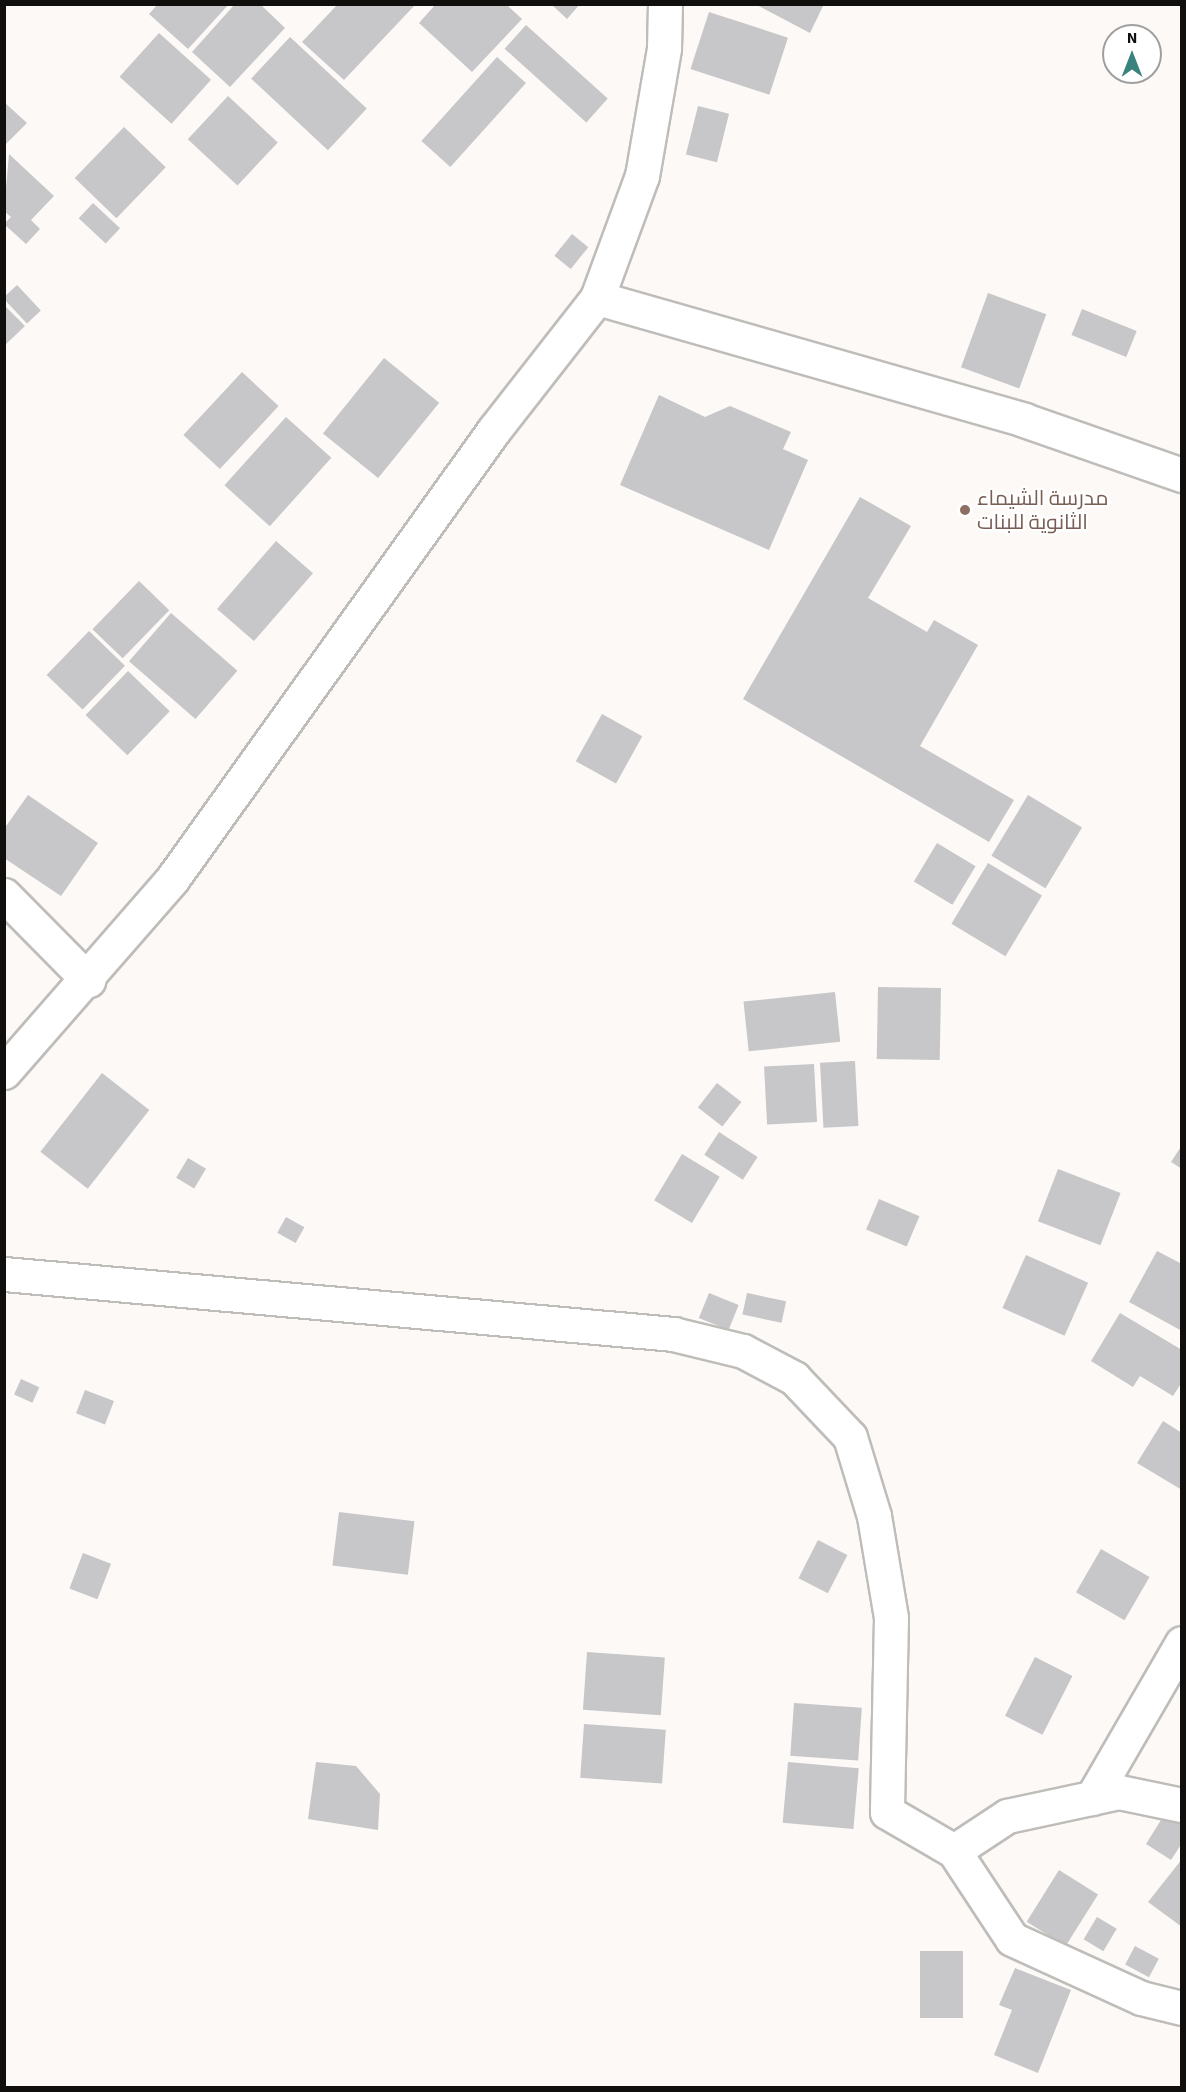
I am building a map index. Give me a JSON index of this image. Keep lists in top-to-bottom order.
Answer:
{
  "places": ["مدرسة الشيماء الثانوية للبنات"],
  "north": "top"
}
